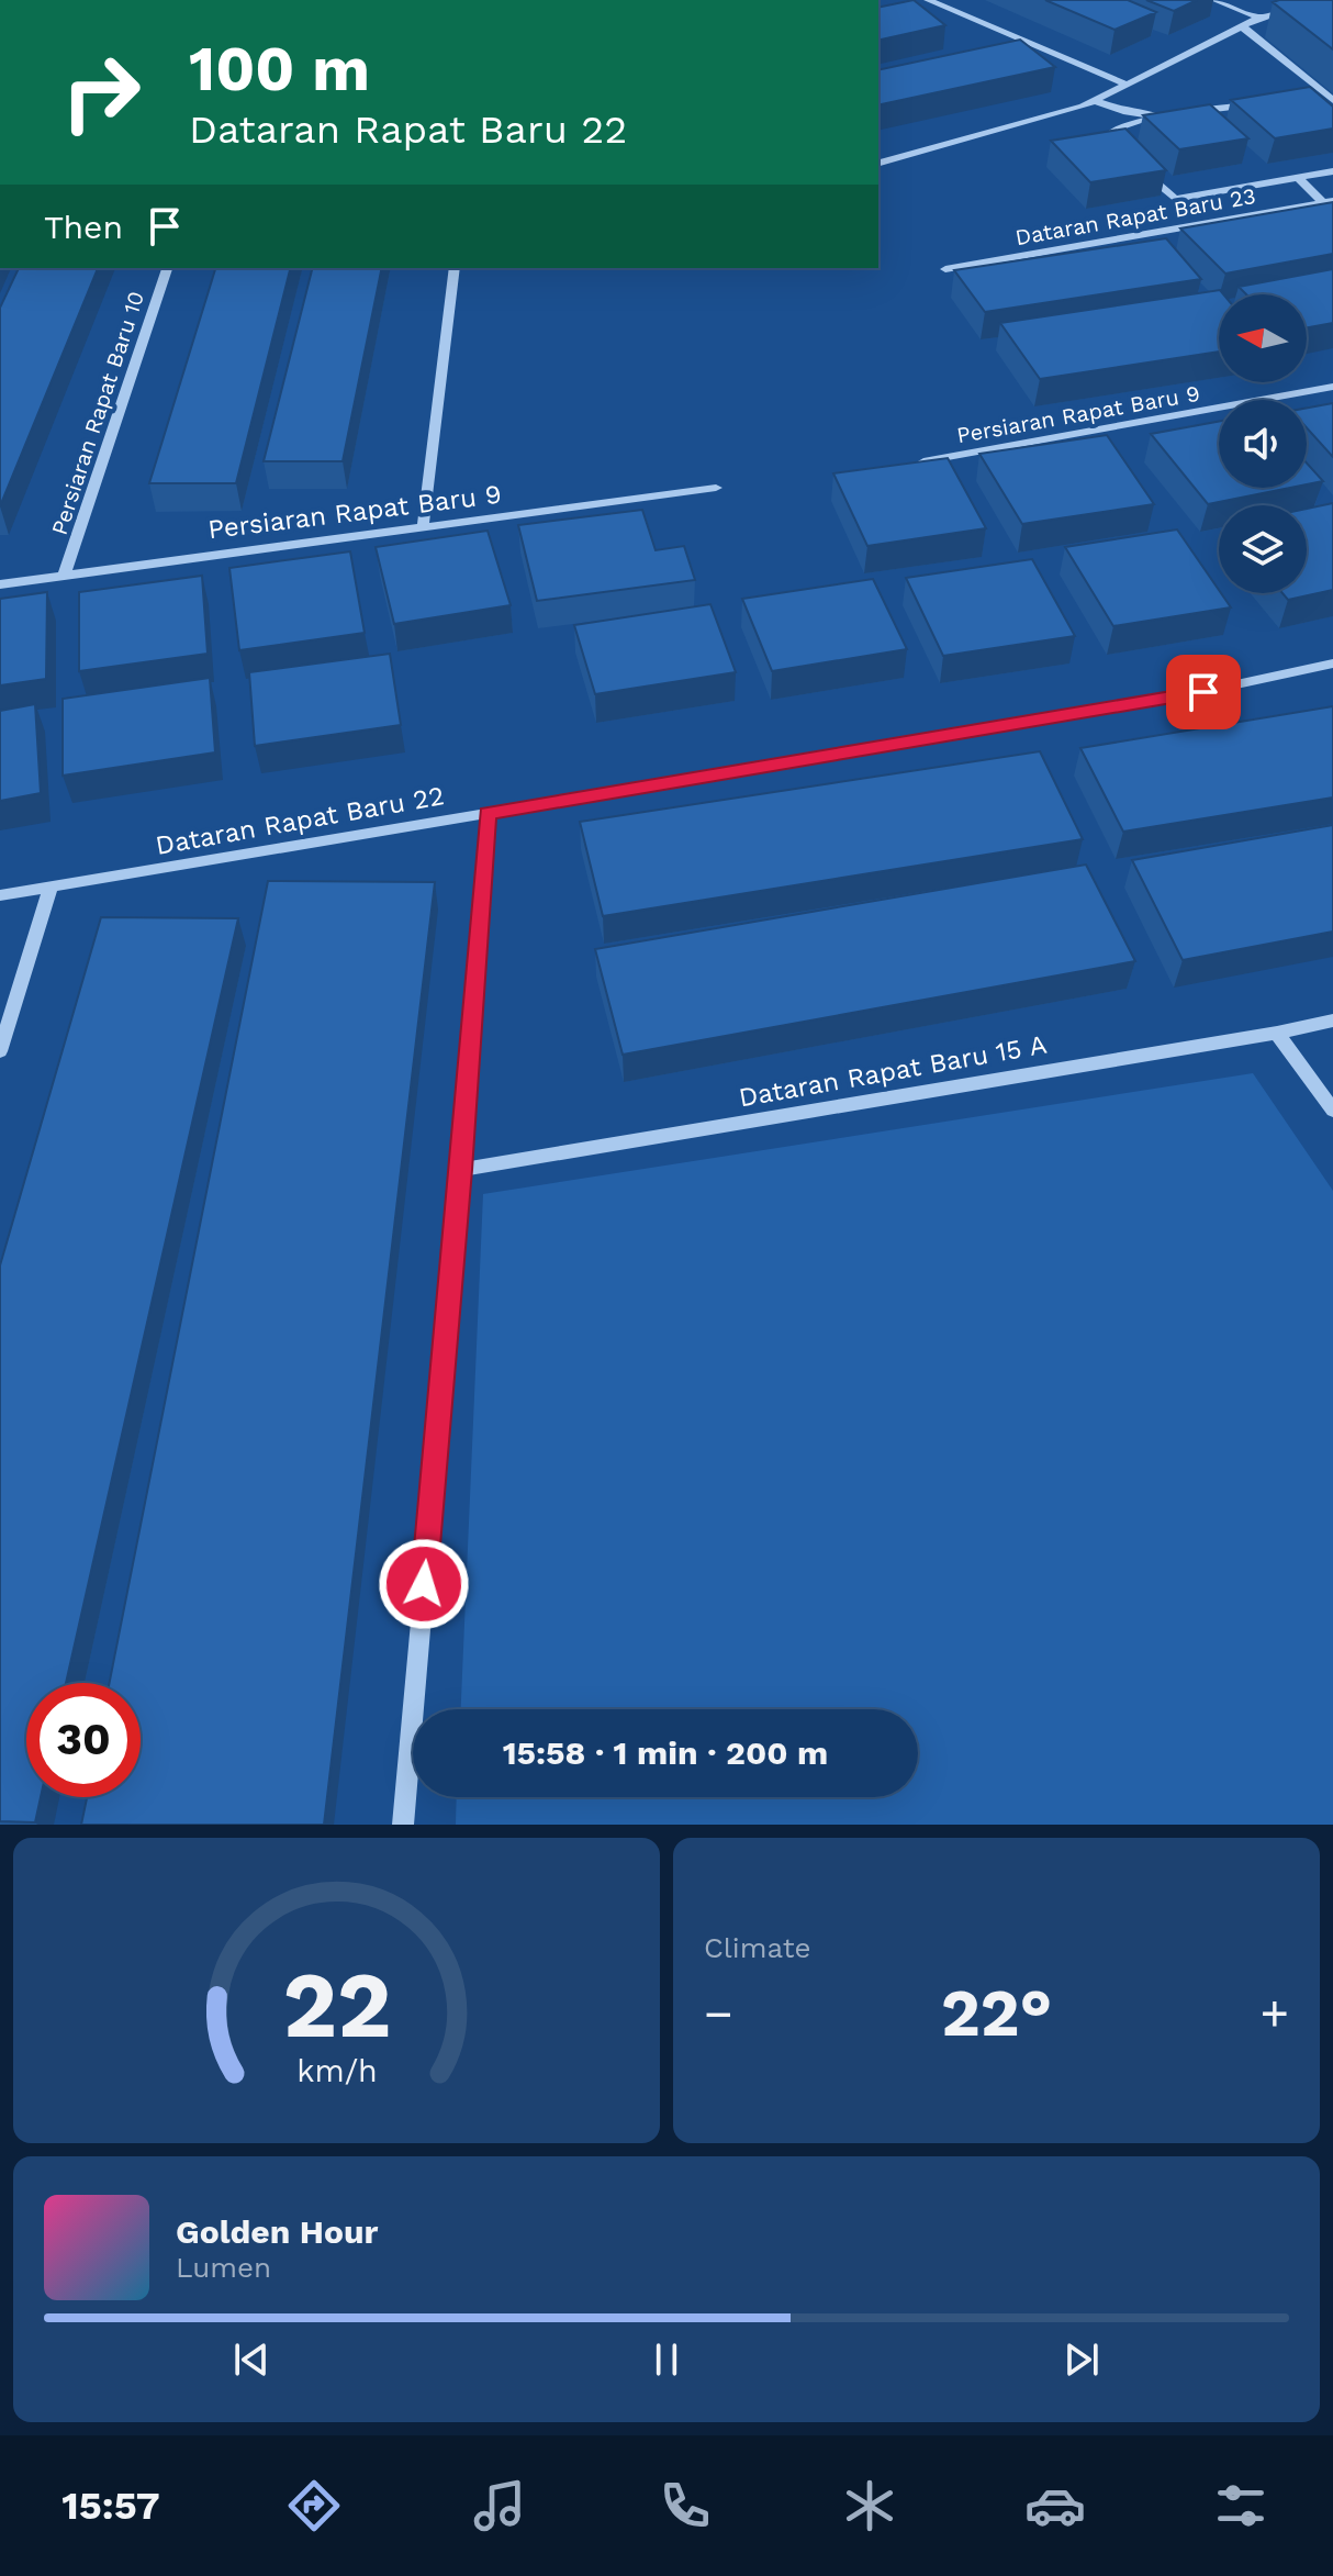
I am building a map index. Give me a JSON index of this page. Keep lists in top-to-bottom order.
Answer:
{
  "streets": {
    "street": [
      "Dataran Rapat Baru 23",
      "Persiaran Rapat Baru 10",
      "Persiaran Rapat Baru 9",
      "Dataran Rapat Baru 22",
      "Dataran Rapat Baru 15 A"
    ]
  },
  "crossings": [
    ["Persiaran Rapat Baru 10", "Persiaran Rapat Baru 9"]
  ],
  "north": "left",
  "page": {
    "turn": ["100 m", "Dataran Rapat Baru 22"],
    "then": "Then",
    "limit": "30",
    "trip": "15:58 · 1 min · 200 m",
    "tile": "Climate",
    "heat": ["−", "22°", "+"],
    "song": ["Golden Hour", "Lumen"],
    "tabs": "15:57",
    "gauge": ["22", "km/h"]
  }
}
